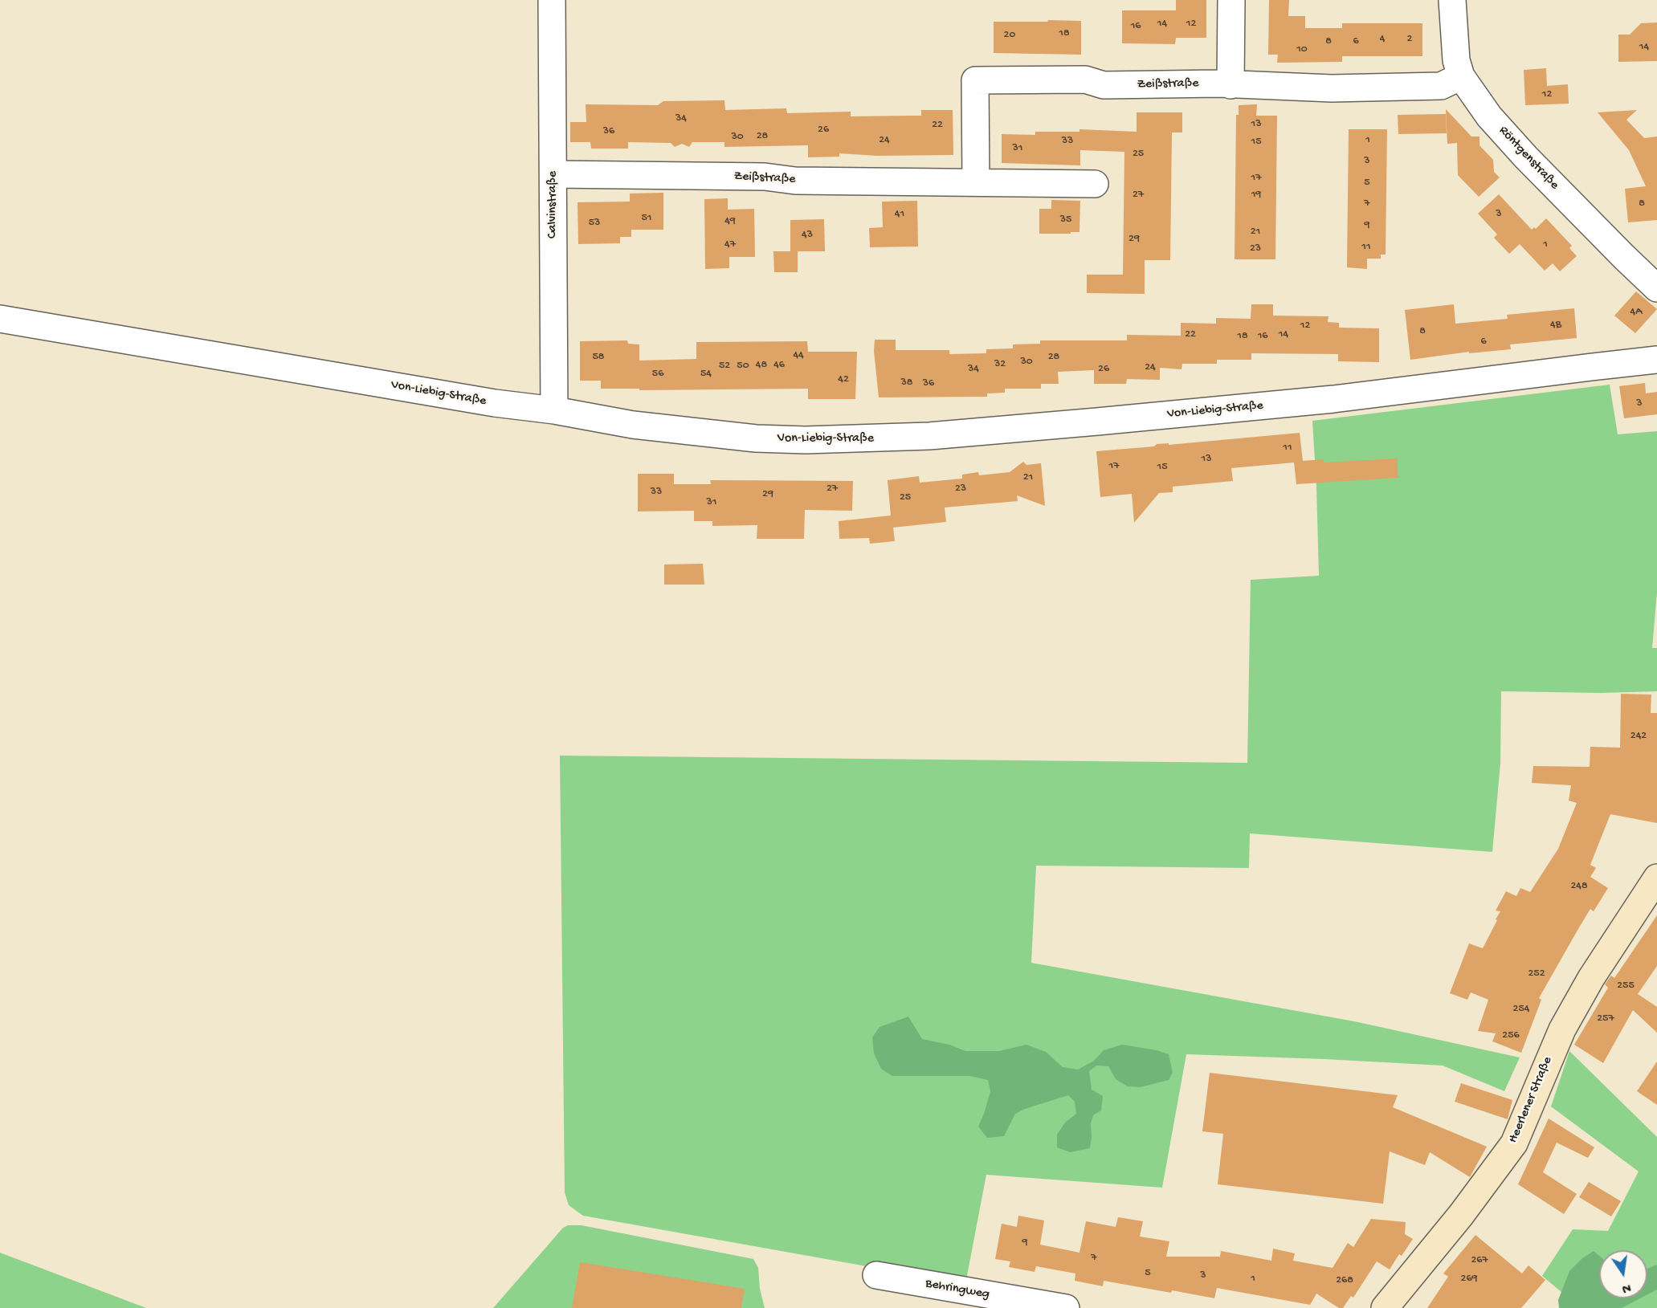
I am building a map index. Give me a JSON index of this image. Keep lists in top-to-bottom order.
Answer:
{
  "streets": {
    "main road": ["Heerlener Straße"],
    "street": [
      "Zeißstraße",
      "Röntgenstraße",
      "Calvinstraße",
      "Von-Liebig-Straße",
      "Behringweg"
    ]
  },
  "crossings": [
    ["Zeißstraße", "Röntgenstraße"],
    ["Zeißstraße", "Calvinstraße"],
    ["Calvinstraße", "Von-Liebig-Straße"]
  ],
  "house_numbers": [
    "14",
    "12",
    "16",
    "18",
    "20",
    "4",
    "2",
    "8",
    "6",
    "14",
    "10",
    "12",
    "34",
    "13",
    "22",
    "26",
    "36",
    "28",
    "30",
    "24",
    "1",
    "33",
    "15",
    "31",
    "25",
    "3",
    "17",
    "5",
    "27",
    "19",
    "7",
    "8",
    "41",
    "3",
    "51",
    "35",
    "49",
    "53",
    "9",
    "21",
    "43",
    "29",
    "47",
    "1",
    "11",
    "23",
    "4A",
    "4B",
    "12",
    "8",
    "22",
    "14",
    "18",
    "16",
    "6",
    "44",
    "58",
    "28",
    "30",
    "32",
    "48",
    "46",
    "52",
    "50",
    "24",
    "34",
    "26",
    "56",
    "54",
    "42",
    "38",
    "36",
    "3",
    "11",
    "13",
    "17",
    "15",
    "21",
    "27",
    "23",
    "33",
    "29",
    "25",
    "31",
    "242",
    "248",
    "252",
    "255",
    "254",
    "257",
    "256",
    "9",
    "7",
    "267",
    "5",
    "3",
    "1",
    "269",
    "268"
  ],
  "north": "bottom"
}
